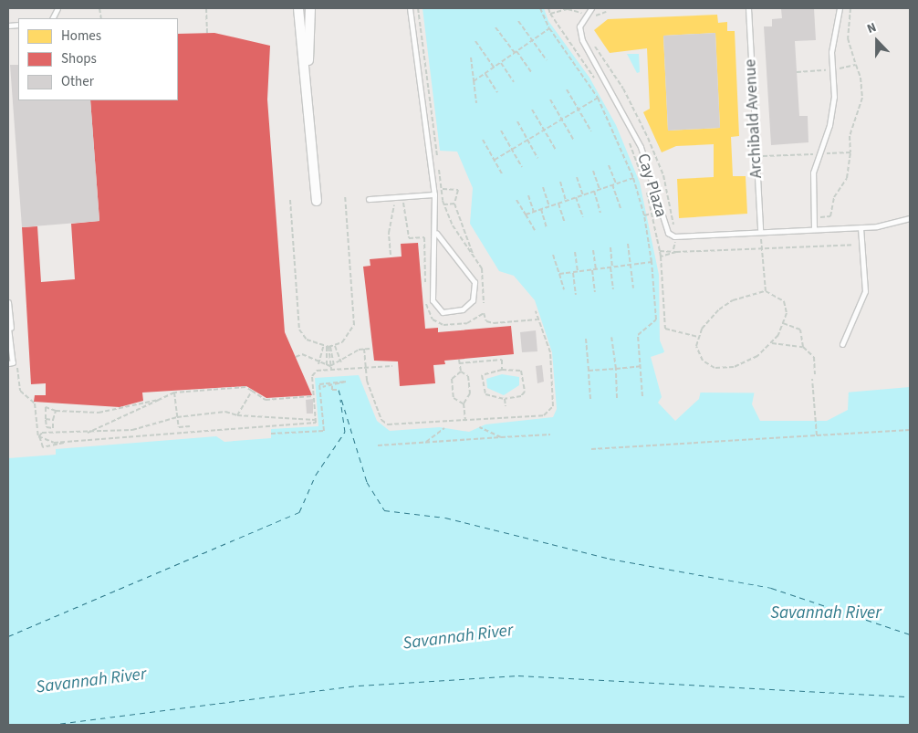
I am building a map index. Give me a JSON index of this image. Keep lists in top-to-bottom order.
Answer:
{
  "streets": {
    "lane": ["Archibald Avenue", "Cay Plaza"]
  },
  "crossings": [
    ["Archibald Avenue", "Cay Plaza"]
  ],
  "water": ["Savannah River"],
  "legend": ["Homes", "Shops", "Other"],
  "north": "top"
}
